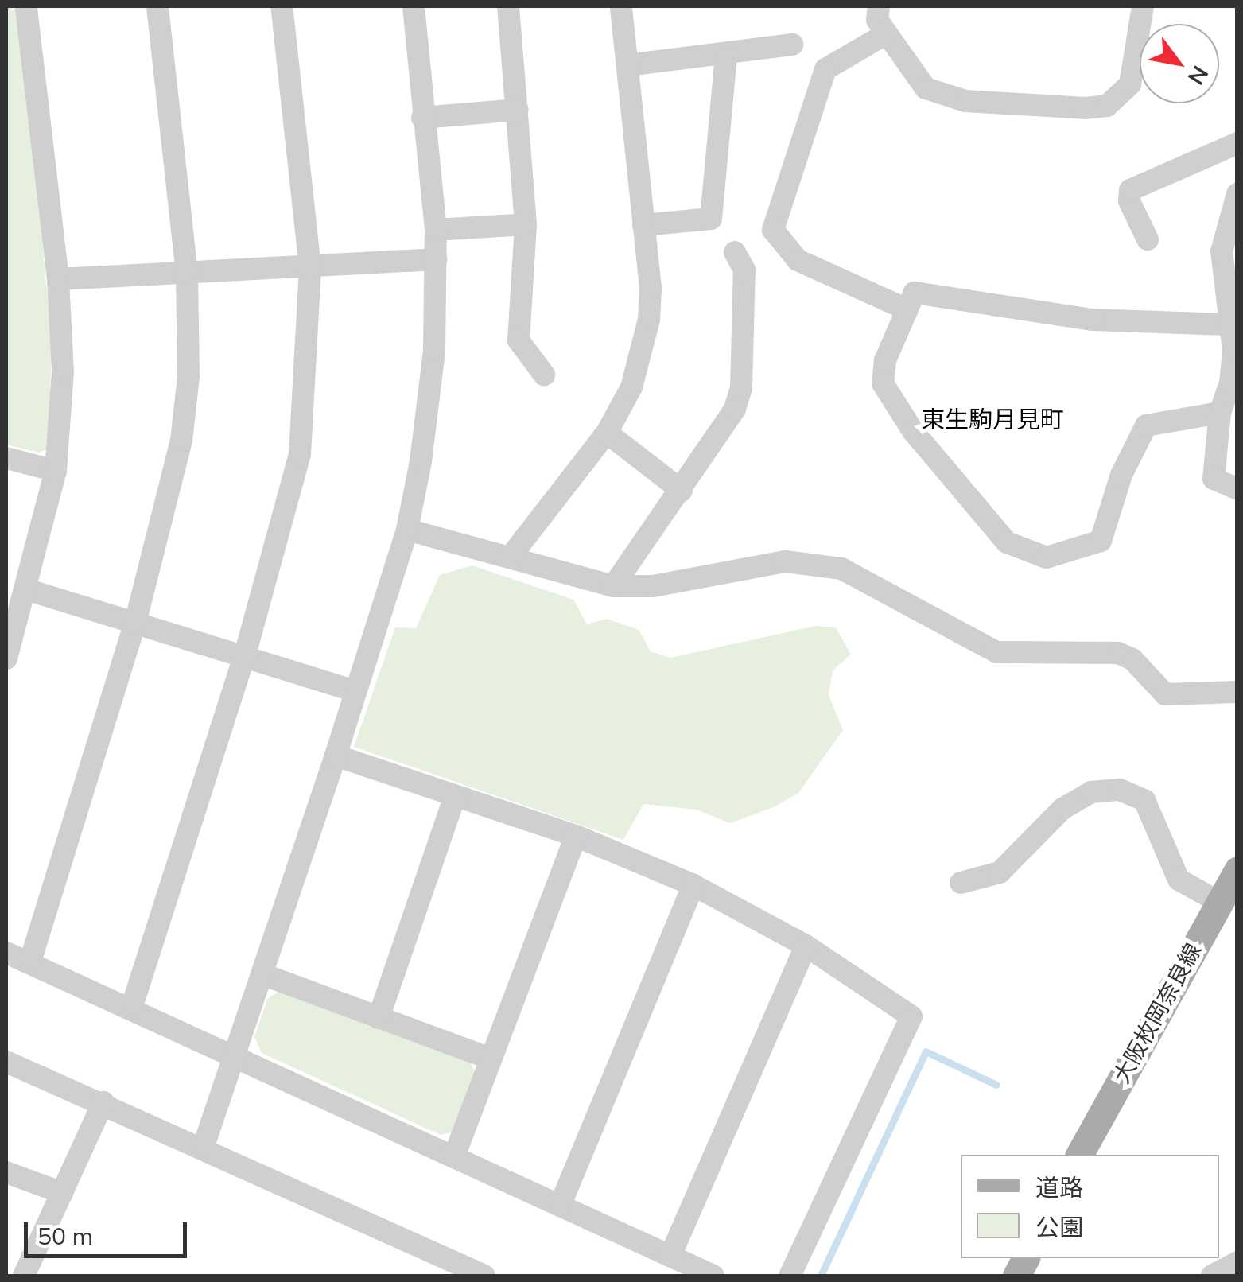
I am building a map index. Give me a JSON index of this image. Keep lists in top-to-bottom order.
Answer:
{
  "streets": {
    "main road": ["大阪枚岡奈良線"]
  },
  "districts": ["東生駒月見町"],
  "legend": ["道路", "公園"],
  "scale_bar": "50 m",
  "north": "bottom right"
}
